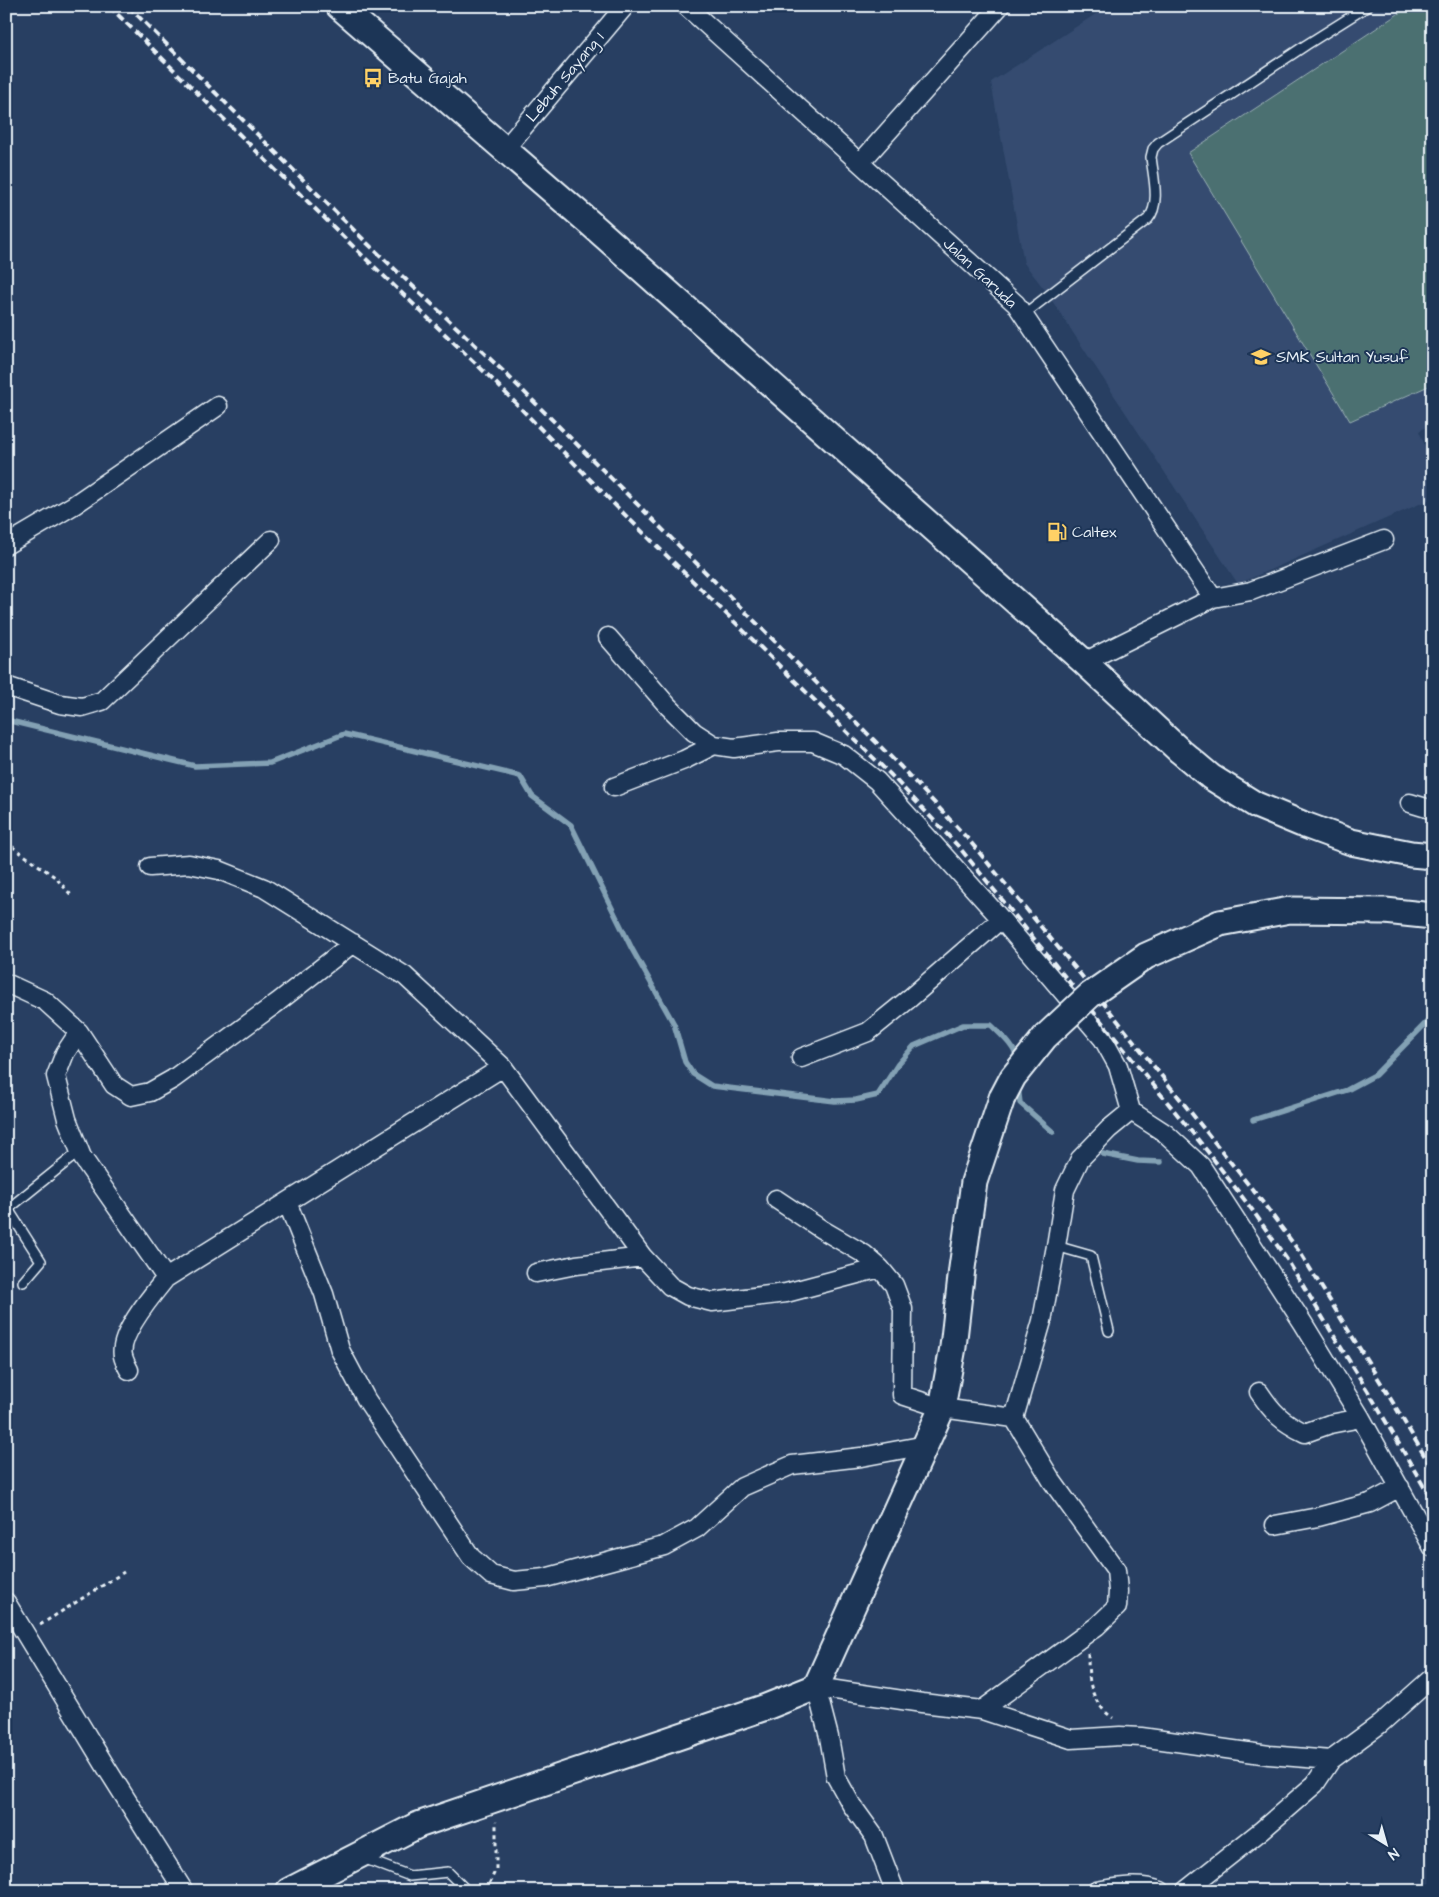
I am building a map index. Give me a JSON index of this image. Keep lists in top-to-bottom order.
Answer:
{
  "streets": {
    "street": ["Lebuh Sayang 1", "Jalan Garuda"]
  },
  "places": {
    "bus stop": ["Batu Gajah"],
    "school or university": ["SMK Sultan Yusuf"],
    "fuel station": ["Caltex"]
  },
  "north": "bottom right"
}
